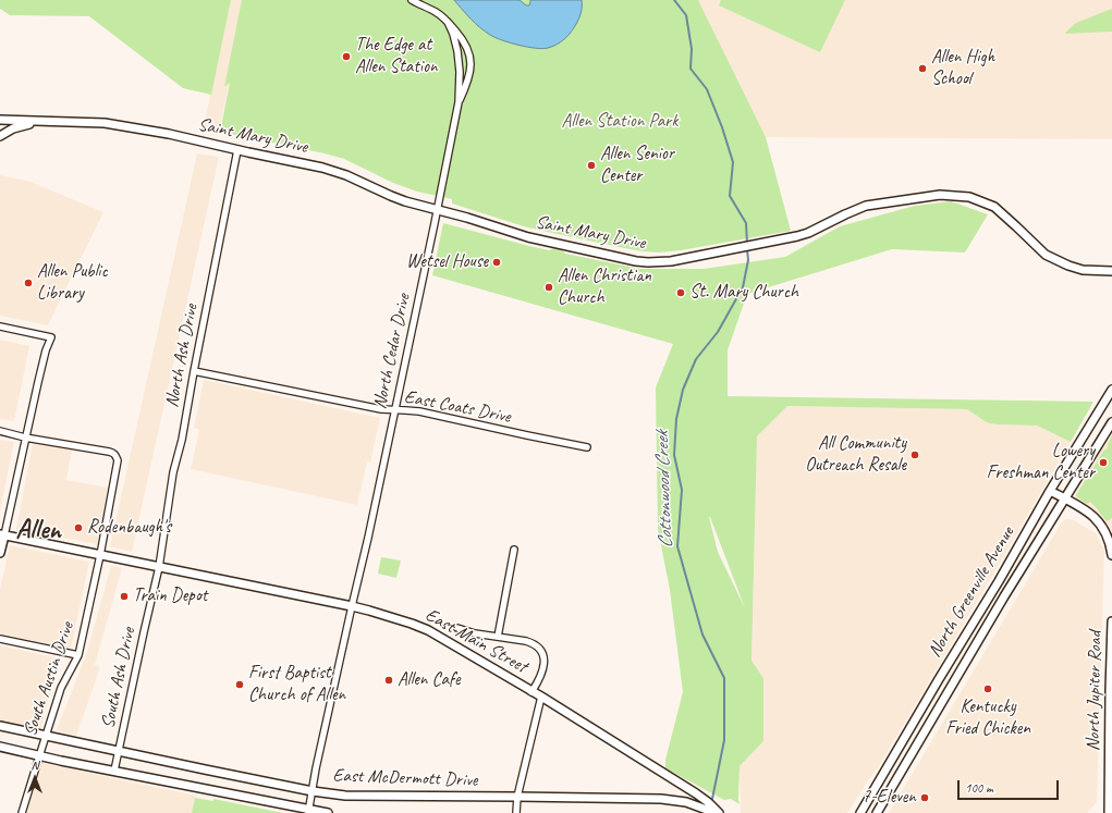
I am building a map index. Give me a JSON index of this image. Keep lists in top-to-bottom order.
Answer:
{
  "streets": {
    "street": [
      "Saint Mary Drive",
      "North Cedar Drive",
      "North Ash Drive",
      "East Coats Drive",
      "North Greenville Avenue",
      "East Main Street",
      "South Ash Drive",
      "South Austin Drive",
      "North Jupiter Road",
      "East McDermott Drive"
    ]
  },
  "crossings": [
    ["Saint Mary Drive", "North Cedar Drive"],
    ["Saint Mary Drive", "North Ash Drive"],
    ["North Cedar Drive", "East Coats Drive"],
    ["North Cedar Drive", "East Main Street"],
    ["North Cedar Drive", "East McDermott Drive"],
    ["North Ash Drive", "East Coats Drive"],
    ["North Ash Drive", "East Main Street"],
    ["North Ash Drive", "South Ash Drive"],
    ["East Main Street", "South Ash Drive"],
    ["East Main Street", "South Austin Drive"],
    ["East Main Street", "East McDermott Drive"],
    ["South Ash Drive", "East McDermott Drive"],
    ["South Austin Drive", "East McDermott Drive"]
  ],
  "districts": ["Allen"],
  "water": ["Cottonwood Creek"],
  "parks": ["Allen Station Park"],
  "places": [
    "The Edge at Allen Station",
    "Allen High School",
    "Allen Senior Center",
    "Wetsel House",
    "Allen Public Library",
    "Allen Christian Church",
    "St. Mary Church",
    "All Community Outreach Resale",
    "Lowery Freshman Center",
    "Rodenbaugh's",
    "Train Depot",
    "Allen Cafe",
    "First Baptist Church of Allen",
    "Kentucky Fried Chicken",
    "7-Eleven"
  ],
  "scale_bar": "100 m",
  "north": "top"
}
